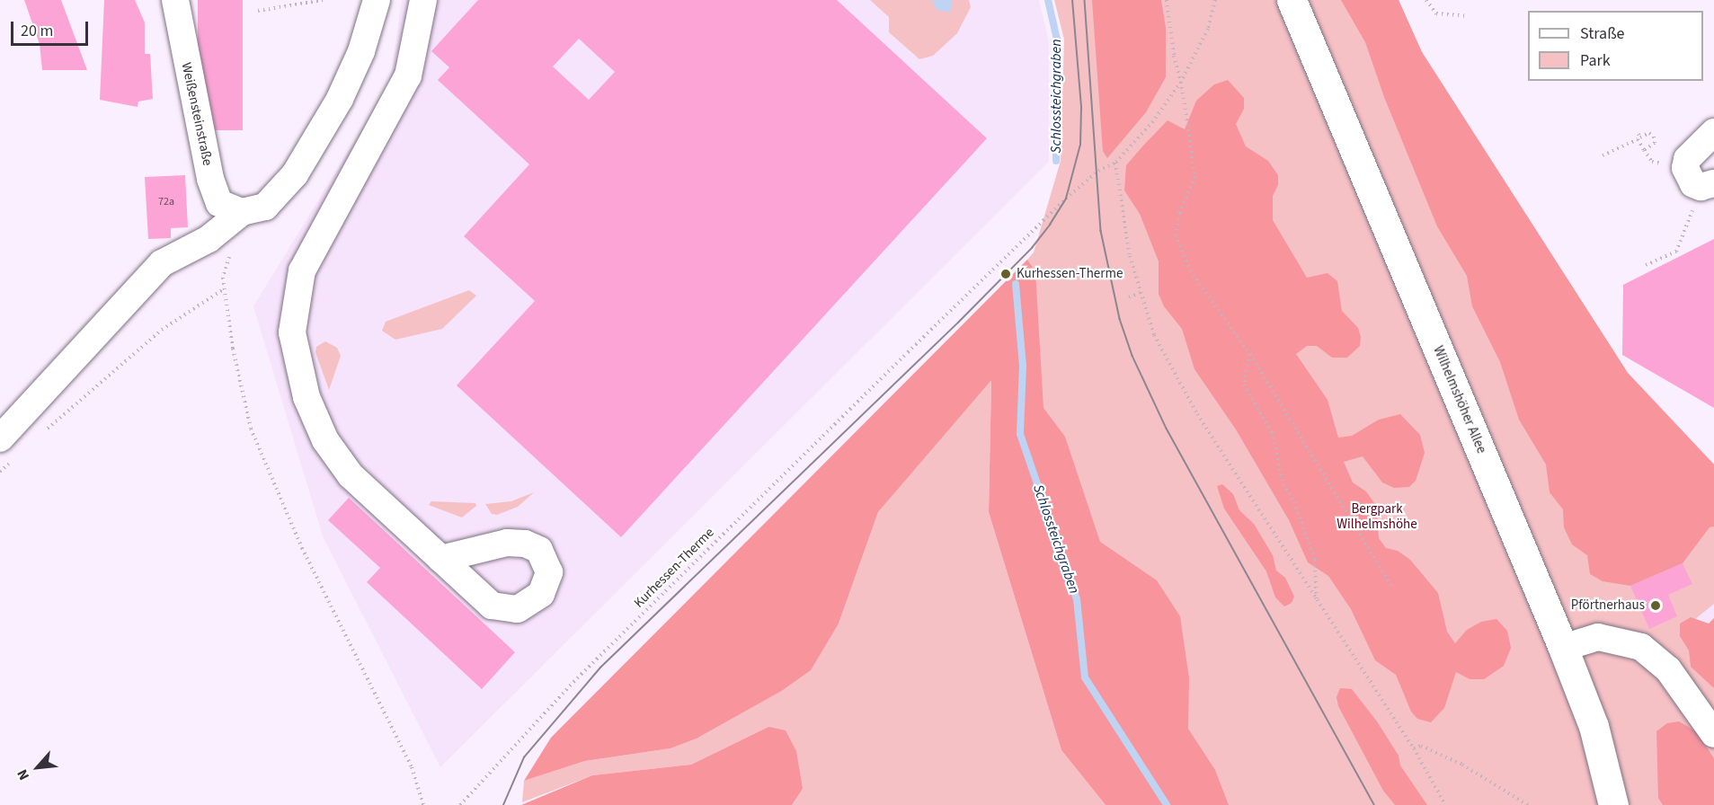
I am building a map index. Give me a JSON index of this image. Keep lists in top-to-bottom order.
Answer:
{
  "streets": {
    "main road": ["Wilhelmshöher Allee"],
    "street": ["Weißensteinstraße"],
    "path": ["Kurhessen-Therme"]
  },
  "water": ["Schlossteichgraben"],
  "parks": ["Bergpark Wilhelmshöhe"],
  "places": ["Kurhessen-Therme", "Pförtnerhaus"],
  "house_numbers": ["72a"],
  "legend": ["Straße", "Park"],
  "scale_bar": "20 m",
  "north": "bottom left"
}
